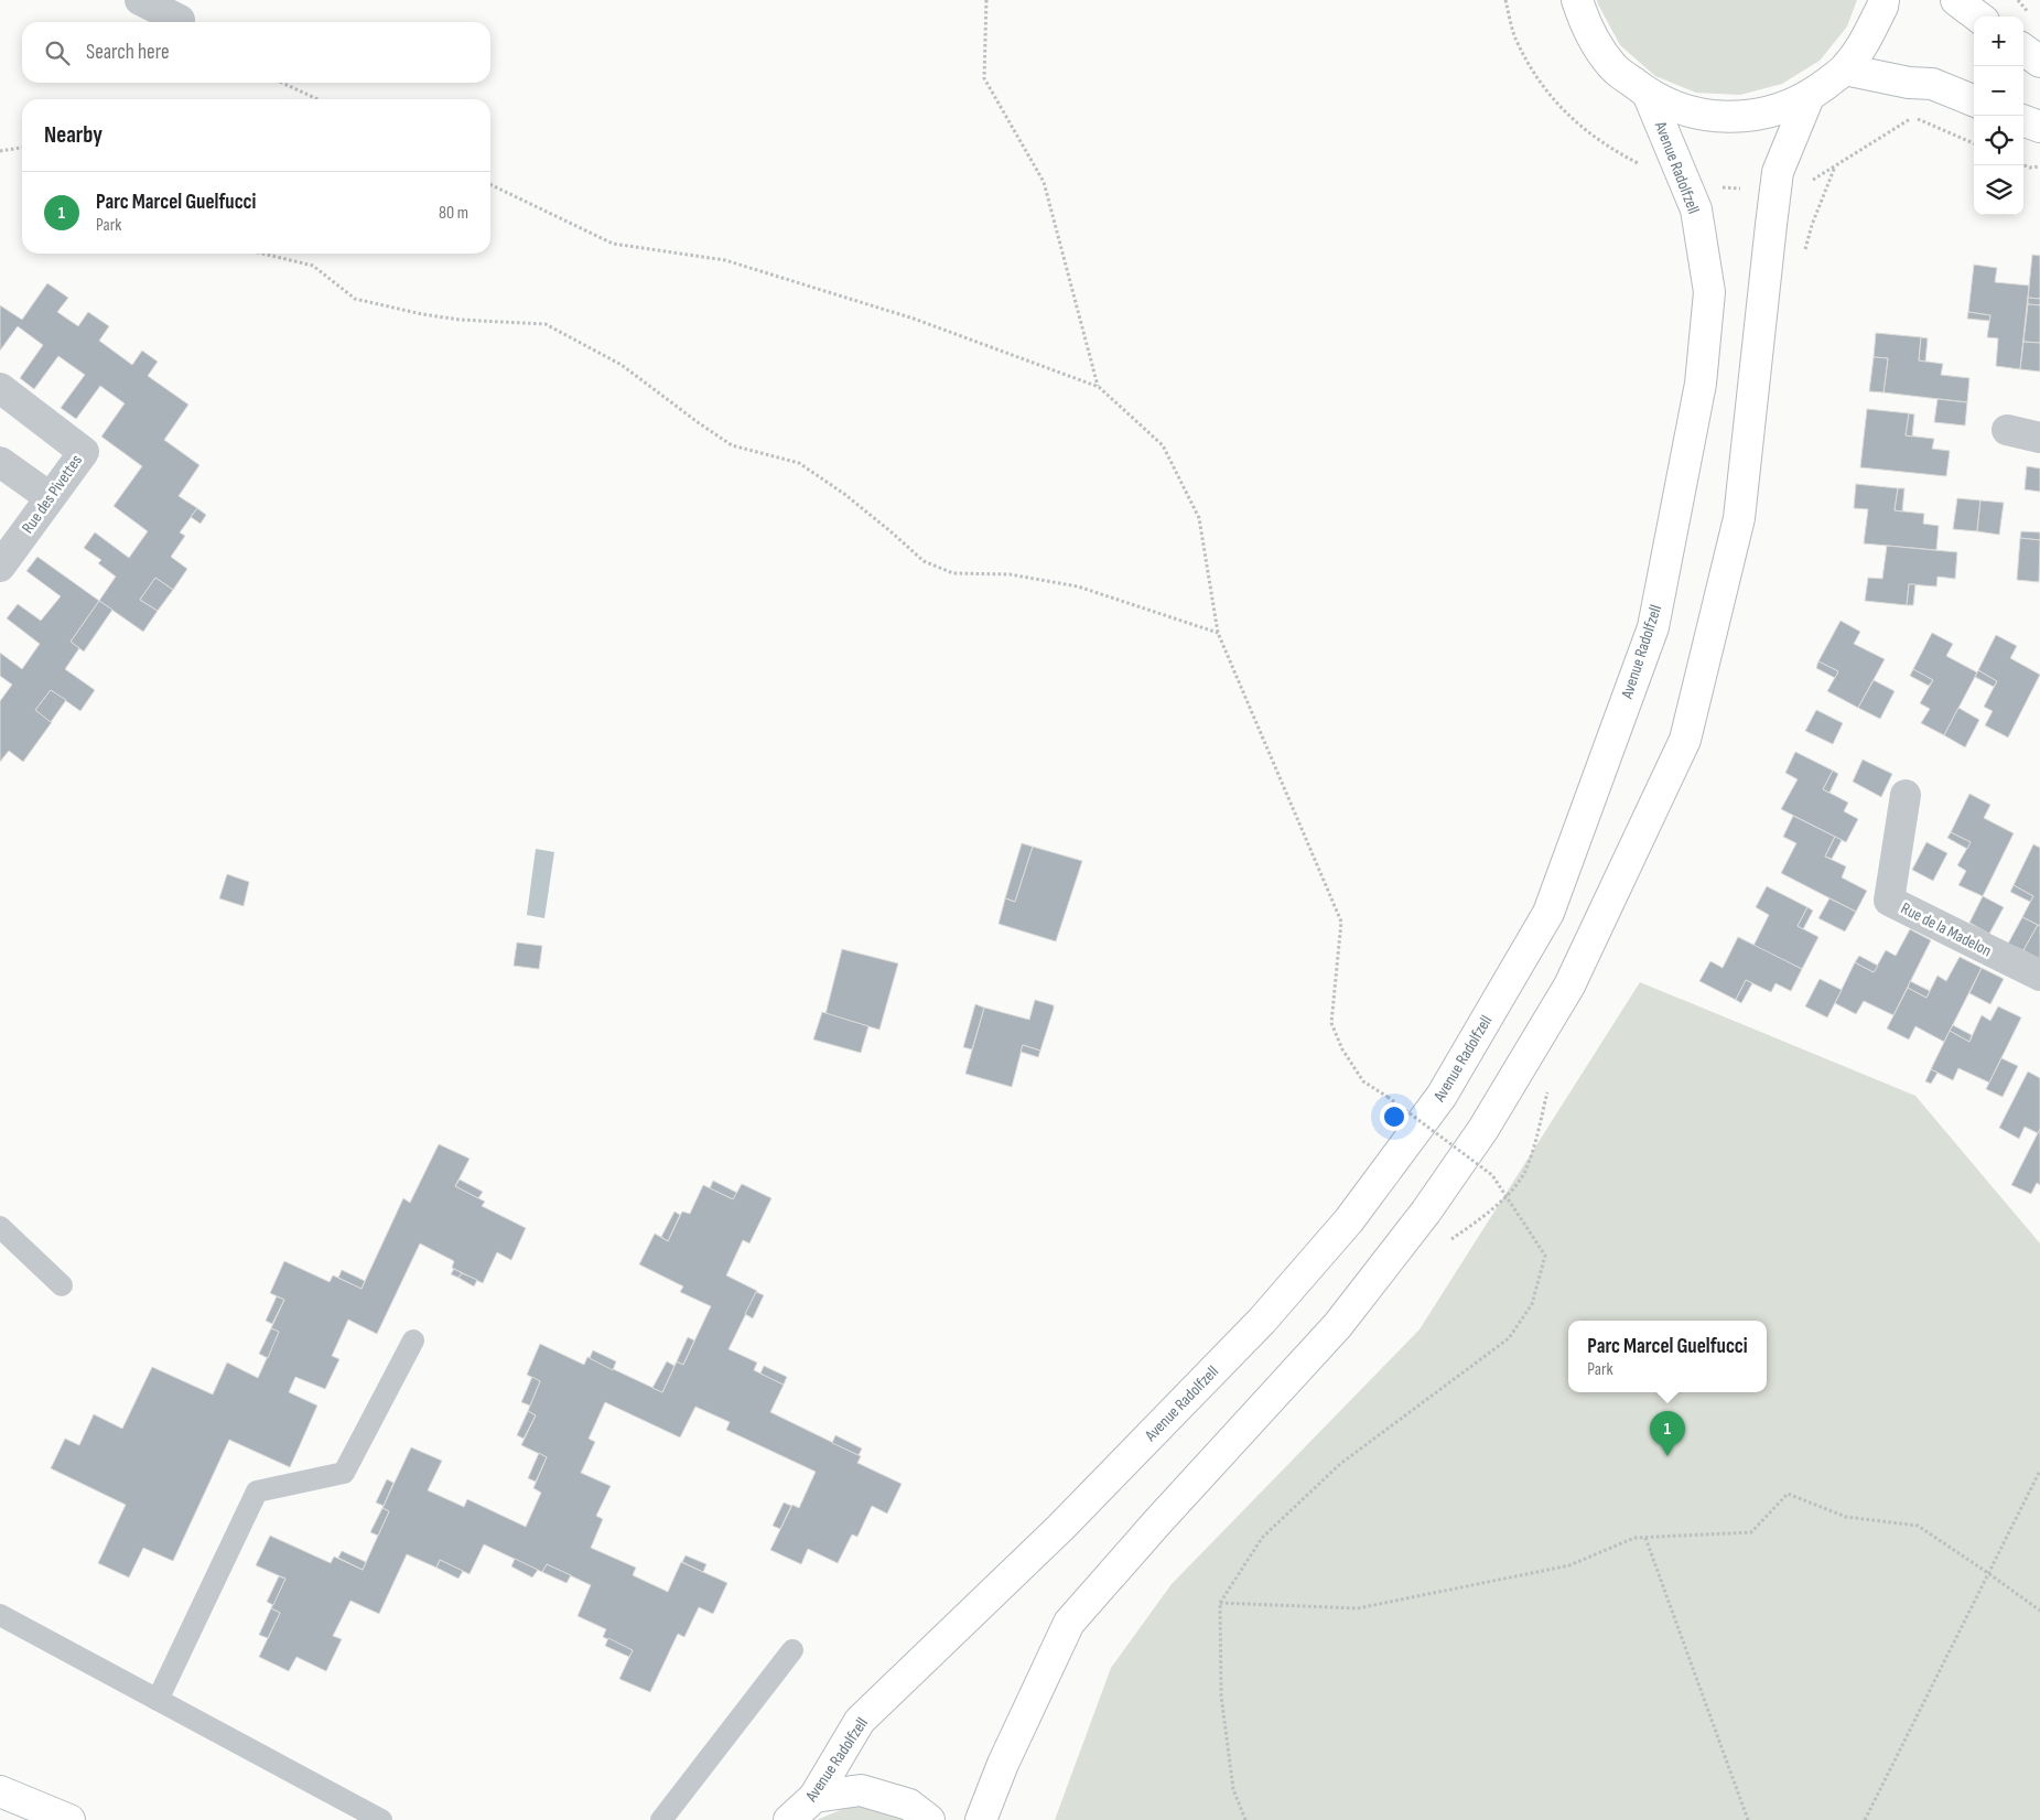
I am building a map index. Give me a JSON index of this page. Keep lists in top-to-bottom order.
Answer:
{
  "streets": {
    "main road": ["Avenue Radolfzell"],
    "street": ["Rue des Pivettes", "Rue de la Madelon"]
  },
  "page": {
    "map_buttons": ["+", "−"],
    "search": "Search here",
    "heading": "Nearby",
    "list": [
      {
        "mark": "1",
        "name": "Parc Marcel Guelfucci",
        "note": "Park",
        "value": "80 m"
      }
    ],
    "popup": ["Parc Marcel Guelfucci", "Park"],
    "pins": "1"
  }
}
